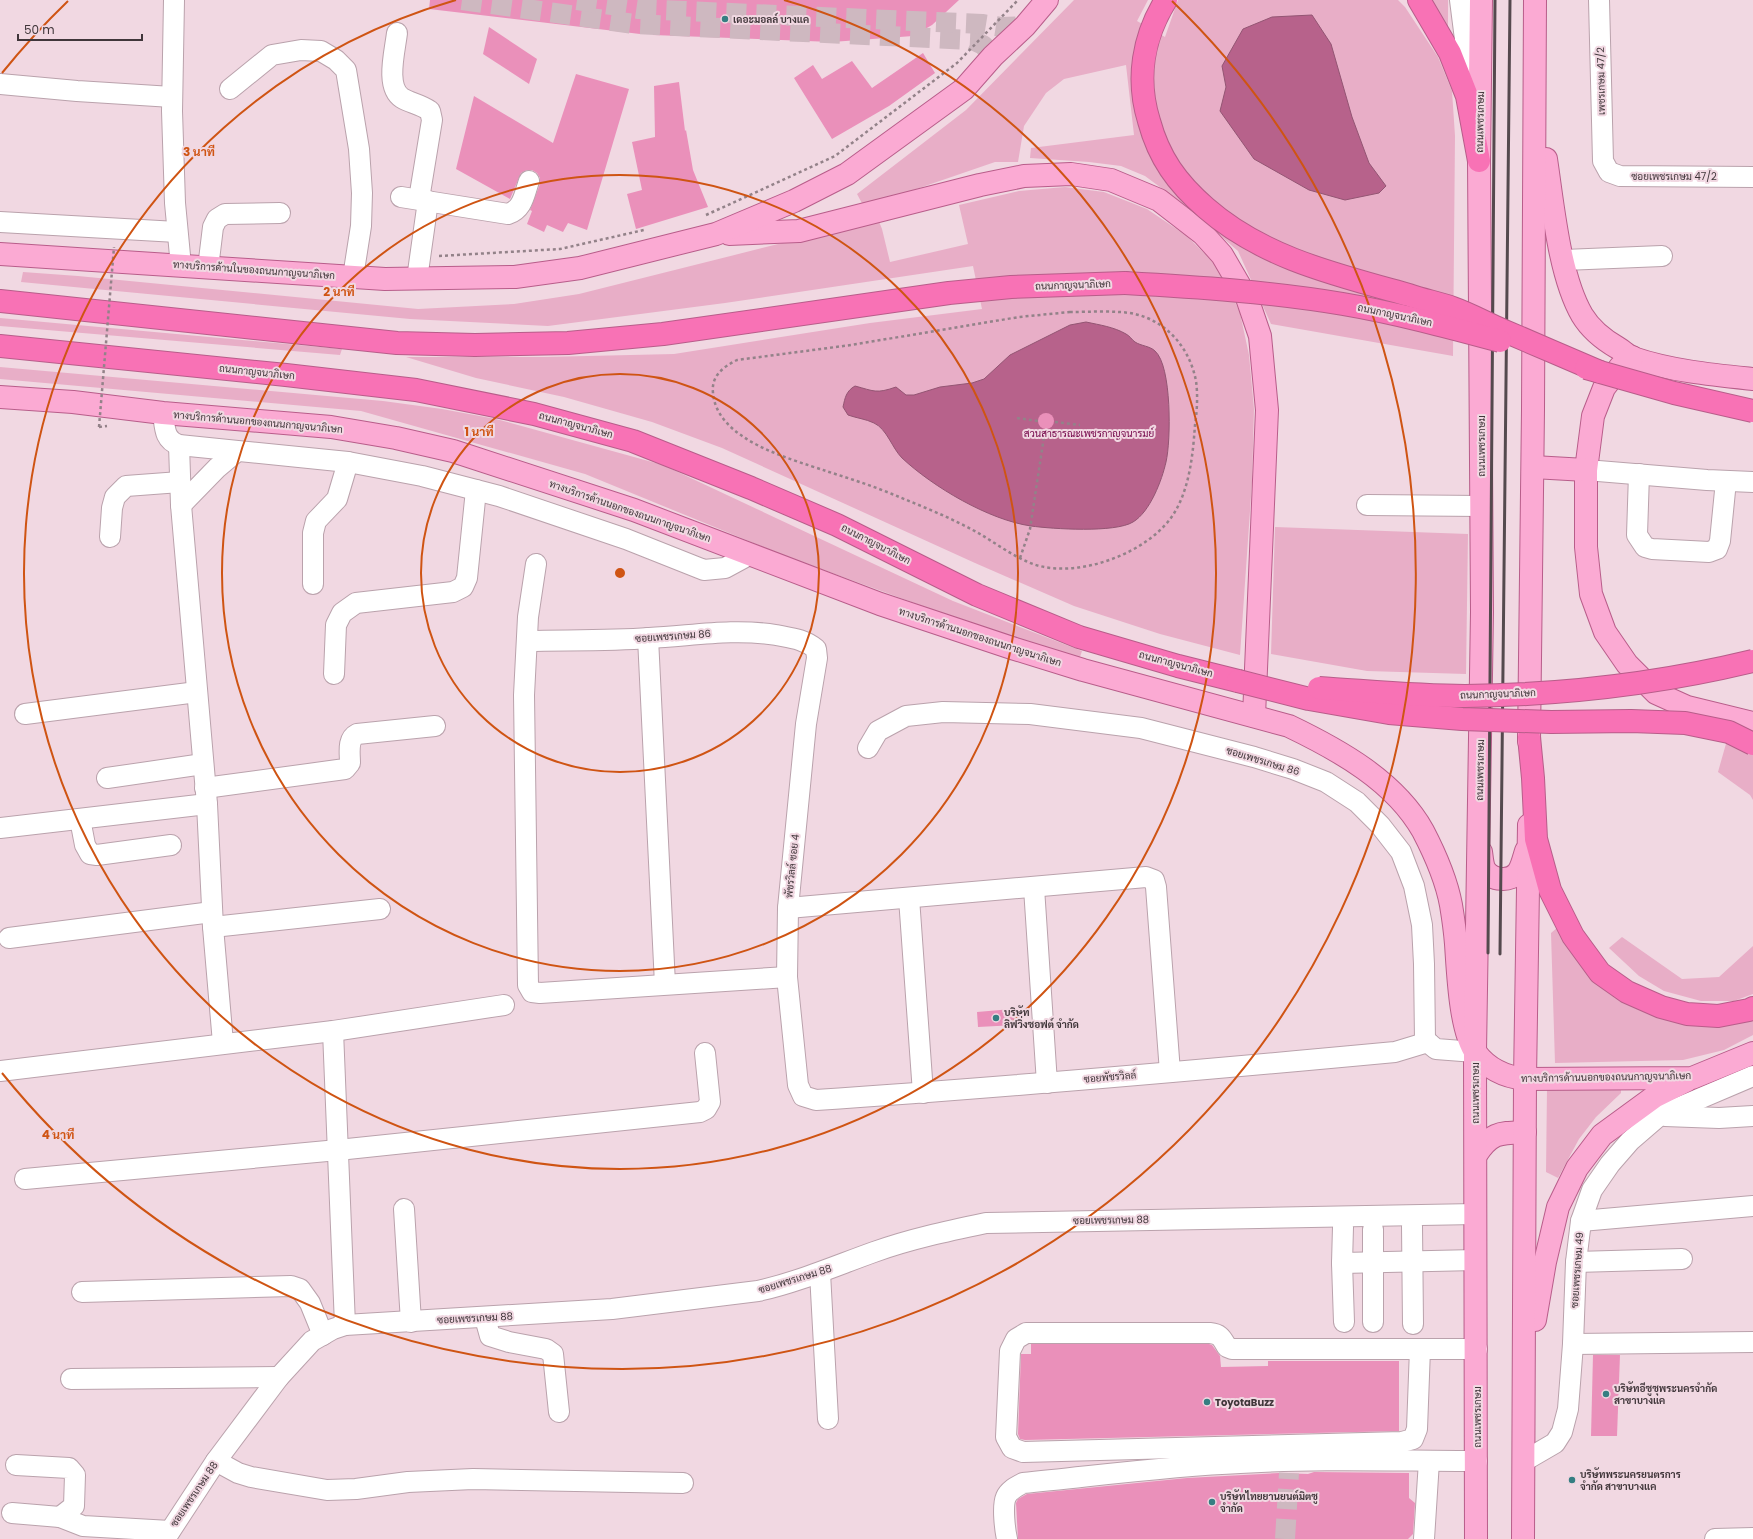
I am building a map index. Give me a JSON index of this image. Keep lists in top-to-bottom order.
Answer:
{
  "streets": {
    "highway": ["ถนนกาญจนาภิเษก"],
    "main road": ["ถนนเพชรเกษม", "ทางบริการด้านในของถนนกาญจนาภิเษก", "ทางบริการด้านนอกของถนนกาญจนาภิเษก"],
    "street": [
      "เพชรเกษม 47/2",
      "ซอยเพชรเกษม 47/2",
      "ซอยเพชรเกษม 86",
      "พัชรวิลล์ ซอย 4",
      "ซอยพัชรวิลล์",
      "ซอยเพชรเกษม 88",
      "ซอยเพชรเกษม 49"
    ]
  },
  "crossings": [
    ["เพชรเกษม 47/2", "ซอยเพชรเกษม 47/2"],
    ["ถนนเพชรเกษม", "ทางบริการด้านนอกของถนนกาญจนาภิเษก"],
    ["ถนนเพชรเกษม", "ซอยเพชรเกษม 88"],
    ["ซอยเพชรเกษม 86", "พัชรวิลล์ ซอย 4"],
    ["ซอยเพชรเกษม 86", "ซอยพัชรวิลล์"],
    ["พัชรวิลล์ ซอย 4", "ซอยพัชรวิลล์"]
  ],
  "parks": ["สวนสาธารณะเพชรกาญจนารมย์"],
  "places": [
    "เดอะมอลล์ บางแค",
    "บริษัท ลิฟวิ่งซอฟต์ จำกัด",
    "บริษัทอีซูซุพระนครจำกัด สาขาบางแค",
    "ToyotaBuzz",
    "บริษัทพระนครยนตรการ จำกัด สาขาบางแค",
    "บริษัทไทยยานยนต์มิตซู จำกัด"
  ],
  "scale_bar": "50 m",
  "rings": [
    "3 นาที",
    "2 นาที",
    "1 นาที",
    "4 นาที"
  ]
}
